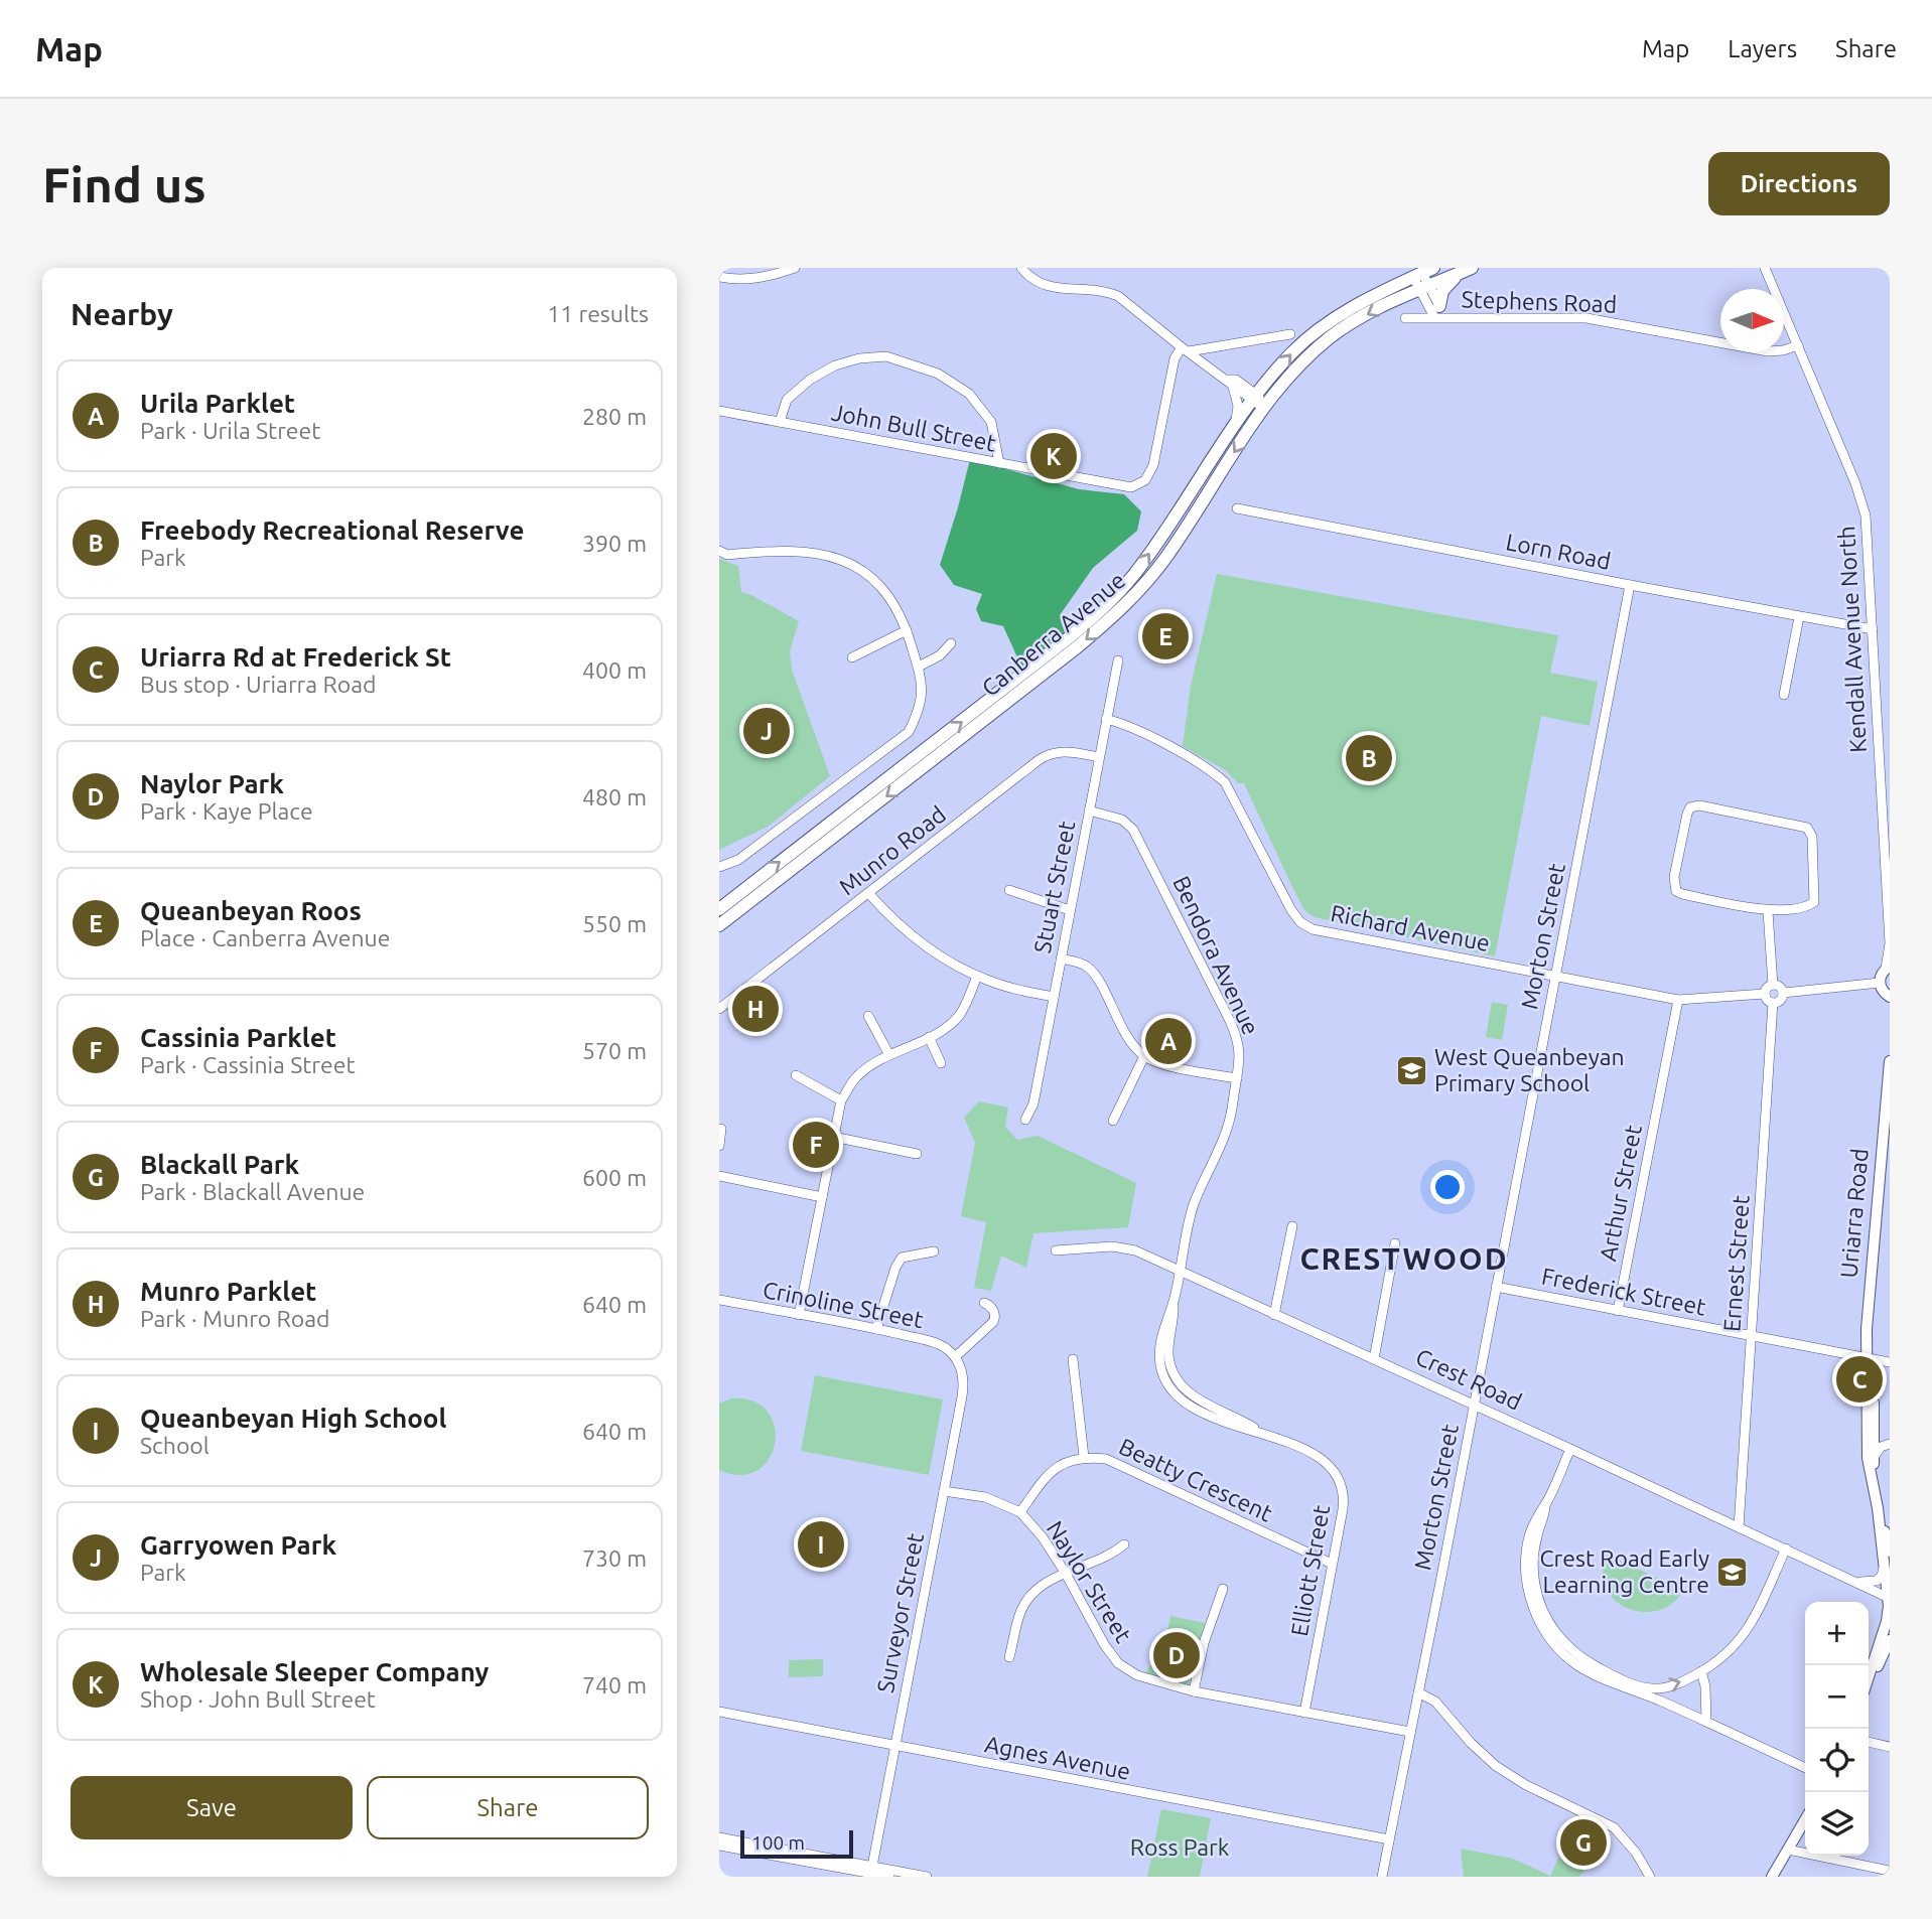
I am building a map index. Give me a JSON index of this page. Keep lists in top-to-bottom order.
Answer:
{
  "streets": {
    "highway": ["Canberra Avenue"],
    "main road": ["Uriarra Road"],
    "street": [
      "Stephens Road",
      "John Bull Street",
      "Lorn Road",
      "Kendall Avenue North",
      "Munro Road",
      "Stuart Street",
      "Richard Avenue",
      "Morton Street",
      "Bendora Avenue",
      "Arthur Street",
      "Ernest Street",
      "Frederick Street",
      "Crinoline Street",
      "Crest Road",
      "Beatty Crescent",
      "Elliott Street",
      "Naylor Street",
      "Surveyor Street",
      "Agnes Avenue"
    ]
  },
  "crossings": [
    ["Stephens Road", "Canberra Avenue"],
    ["Stephens Road", "Kendall Avenue North"],
    ["Lorn Road", "Kendall Avenue North"],
    ["Lorn Road", "Morton Street"],
    ["Munro Road", "Stuart Street"],
    ["Stuart Street", "Richard Avenue"],
    ["Stuart Street", "Bendora Avenue"],
    ["Richard Avenue", "Morton Street"],
    ["Richard Avenue", "Arthur Street"],
    ["Richard Avenue", "Ernest Street"],
    ["Morton Street", "Frederick Street"],
    ["Morton Street", "Crest Road"],
    ["Morton Street", "Naylor Street"],
    ["Morton Street", "Agnes Avenue"],
    ["Bendora Avenue", "Crest Road"],
    ["Bendora Avenue", "Elliott Street"],
    ["Arthur Street", "Frederick Street"],
    ["Uriarra Road", "Frederick Street"],
    ["Uriarra Road", "Crest Road"],
    ["Ernest Street", "Frederick Street"],
    ["Ernest Street", "Crest Road"],
    ["Crinoline Street", "Surveyor Street"],
    ["Crest Road", "Elliott Street"],
    ["Beatty Crescent", "Elliott Street"],
    ["Beatty Crescent", "Naylor Street"],
    ["Elliott Street", "Naylor Street"],
    ["Naylor Street", "Surveyor Street"],
    ["Surveyor Street", "Agnes Avenue"]
  ],
  "districts": ["CRESTWOOD"],
  "parks": ["Ross Park"],
  "places": {
    "school or university": ["West Queanbeyan Primary School", "Crest Road Early Learning Centre"]
  },
  "scale_bar": "100 m",
  "north": "right",
  "page": {
    "header": "Map",
    "nav": ["Map", "Layers", "Share"],
    "buttons": [
      "Directions",
      ["Save", "Share"]
    ],
    "title": "Find us",
    "heading": ["Nearby", "11 results"],
    "list": [
      {
        "mark": "A",
        "name": "Urila Parklet",
        "note": "Park · Urila Street",
        "value": "280 m"
      },
      {
        "mark": "B",
        "name": "Freebody Recreational Reserve",
        "note": "Park",
        "value": "390 m"
      },
      {
        "mark": "C",
        "name": "Uriarra Rd at Frederick St",
        "note": "Bus stop · Uriarra Road",
        "value": "400 m"
      },
      {
        "mark": "D",
        "name": "Naylor Park",
        "note": "Park · Kaye Place",
        "value": "480 m"
      },
      {
        "mark": "E",
        "name": "Queanbeyan Roos",
        "note": "Place · Canberra Avenue",
        "value": "550 m"
      },
      {
        "mark": "F",
        "name": "Cassinia Parklet",
        "note": "Park · Cassinia Street",
        "value": "570 m"
      },
      {
        "mark": "G",
        "name": "Blackall Park",
        "note": "Park · Blackall Avenue",
        "value": "600 m"
      },
      {
        "mark": "H",
        "name": "Munro Parklet",
        "note": "Park · Munro Road",
        "value": "640 m"
      },
      {
        "mark": "I",
        "name": "Queanbeyan High School",
        "note": "School",
        "value": "640 m"
      },
      {
        "mark": "J",
        "name": "Garryowen Park",
        "note": "Park",
        "value": "730 m"
      },
      {
        "mark": "K",
        "name": "Wholesale Sleeper Company",
        "note": "Shop · John Bull Street",
        "value": "740 m"
      }
    ],
    "pins": [
      "K",
      "E",
      "J",
      "B",
      "H",
      "A",
      "F",
      "C",
      "I",
      "D",
      "G"
    ],
    "map_buttons": ["+", "−"],
    "scale": "100 m"
  }
}
